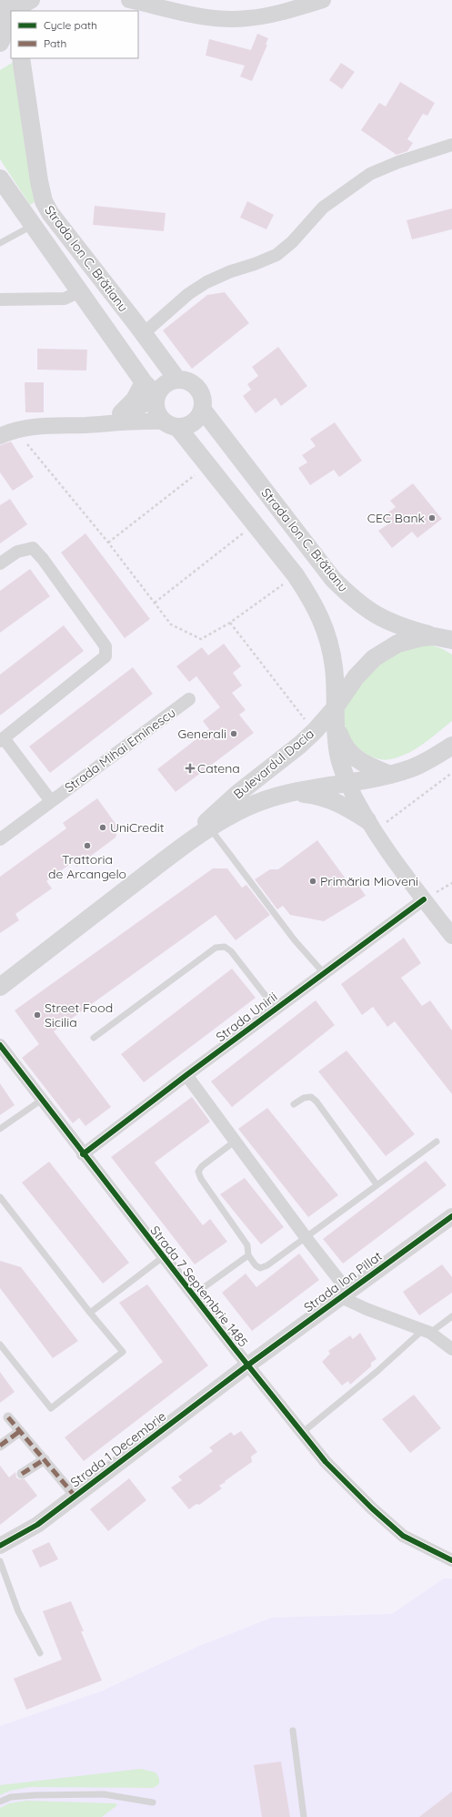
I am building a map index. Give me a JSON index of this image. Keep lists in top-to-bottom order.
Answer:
{
  "streets": {
    "main road": ["Strada Ion C. Brătianu", "Bulevardul Dacia"],
    "street": [
      "Strada Mihai Eminescu",
      "Strada Unirii",
      "Strada Ion Pillat",
      "Strada 7 Septembrie 1485",
      "Strada 1 Decembrie"
    ]
  },
  "crossings": [
    ["Strada Ion C. Brătianu", "Bulevardul Dacia"],
    ["Strada Unirii", "Strada Ion Pillat"],
    ["Strada Unirii", "Strada 7 Septembrie 1485"],
    ["Strada Ion Pillat", "Strada 7 Septembrie 1485"],
    ["Strada Ion Pillat", "Strada 1 Decembrie"],
    ["Strada 7 Septembrie 1485", "Strada 1 Decembrie"]
  ],
  "places": {
    "other": [
      "CEC Bank",
      "Generali",
      "UniCredit",
      "Trattoria de Arcangelo",
      "Primăria Mioveni",
      "Street Food Sicilia"
    ],
    "health": ["Catena"]
  },
  "legend": ["Cycle path", "Path"]
}
